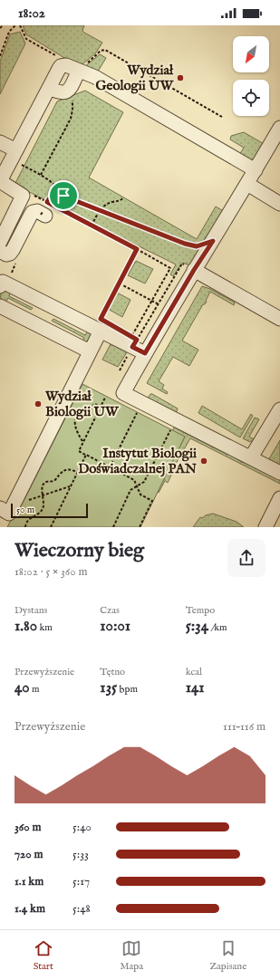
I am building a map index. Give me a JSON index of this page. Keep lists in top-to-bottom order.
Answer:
{
  "places": ["Wydział Geologii UW", "Wydział Biologii UW", "Instytut Biologii Doświadczalnej PAN"],
  "scale_bar": "50 m",
  "north": "bottom left",
  "page": {
    "status": "18:02",
    "scale": "50 m",
    "heading": ["Wieczorny bieg", "18:02 · 5 × 360 m"],
    "stats": [
      ["Dystans", "1.80 km"],
      ["Czas", "10:01"],
      ["Tempo", "5:34 /km"],
      ["Przewyższenie", "40 m"],
      ["Tętno", "135 bpm"],
      ["kcal", "141"]
    ],
    "chart": ["Przewyższenie", "111–116 m"],
    "list": [
      {
        "name": "360 m",
        "note": "5:40"
      },
      {
        "name": "720 m",
        "note": "5:33"
      },
      {
        "name": "1.1 km",
        "note": "5:17"
      },
      {
        "name": "1.4 km",
        "note": "5:48"
      }
    ],
    "tabs": ["Start", "Mapa", "Zapisane"]
  }
}
